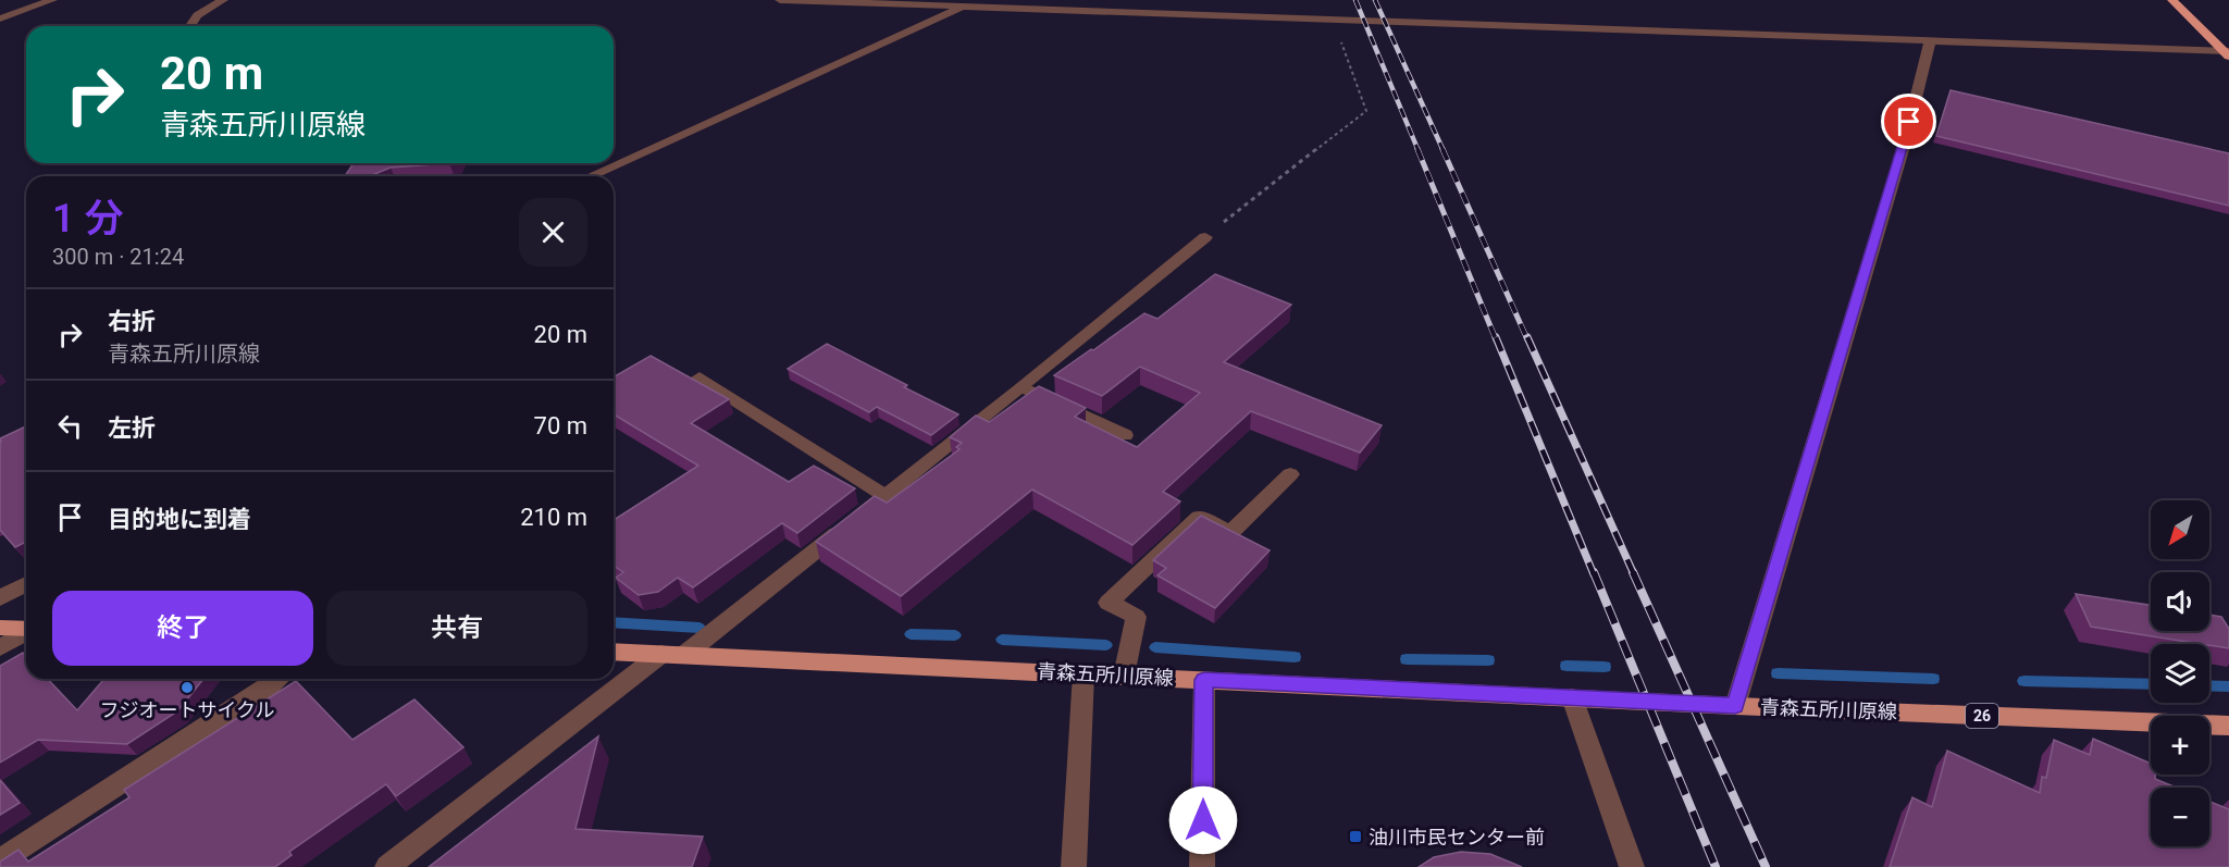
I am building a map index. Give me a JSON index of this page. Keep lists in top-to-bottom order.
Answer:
{
  "streets": {
    "main road": ["青森五所川原線", "26"]
  },
  "places": {
    "other": ["フジオートサイクル"],
    "transit": ["油川市民センター前"]
  },
  "north": "bottom left",
  "page": {
    "turn": ["20 m", "青森五所川原線"],
    "heading": ["1 分", "300 m · 21:24"],
    "list": [
      {
        "name": "右折",
        "note": "青森五所川原線",
        "value": "20 m"
      },
      {
        "name": "左折",
        "value": "70 m"
      },
      {
        "name": "目的地に到着",
        "value": "210 m"
      }
    ],
    "map_buttons": ["+", "−"],
    "buttons": ["終了", "共有"]
  }
}
